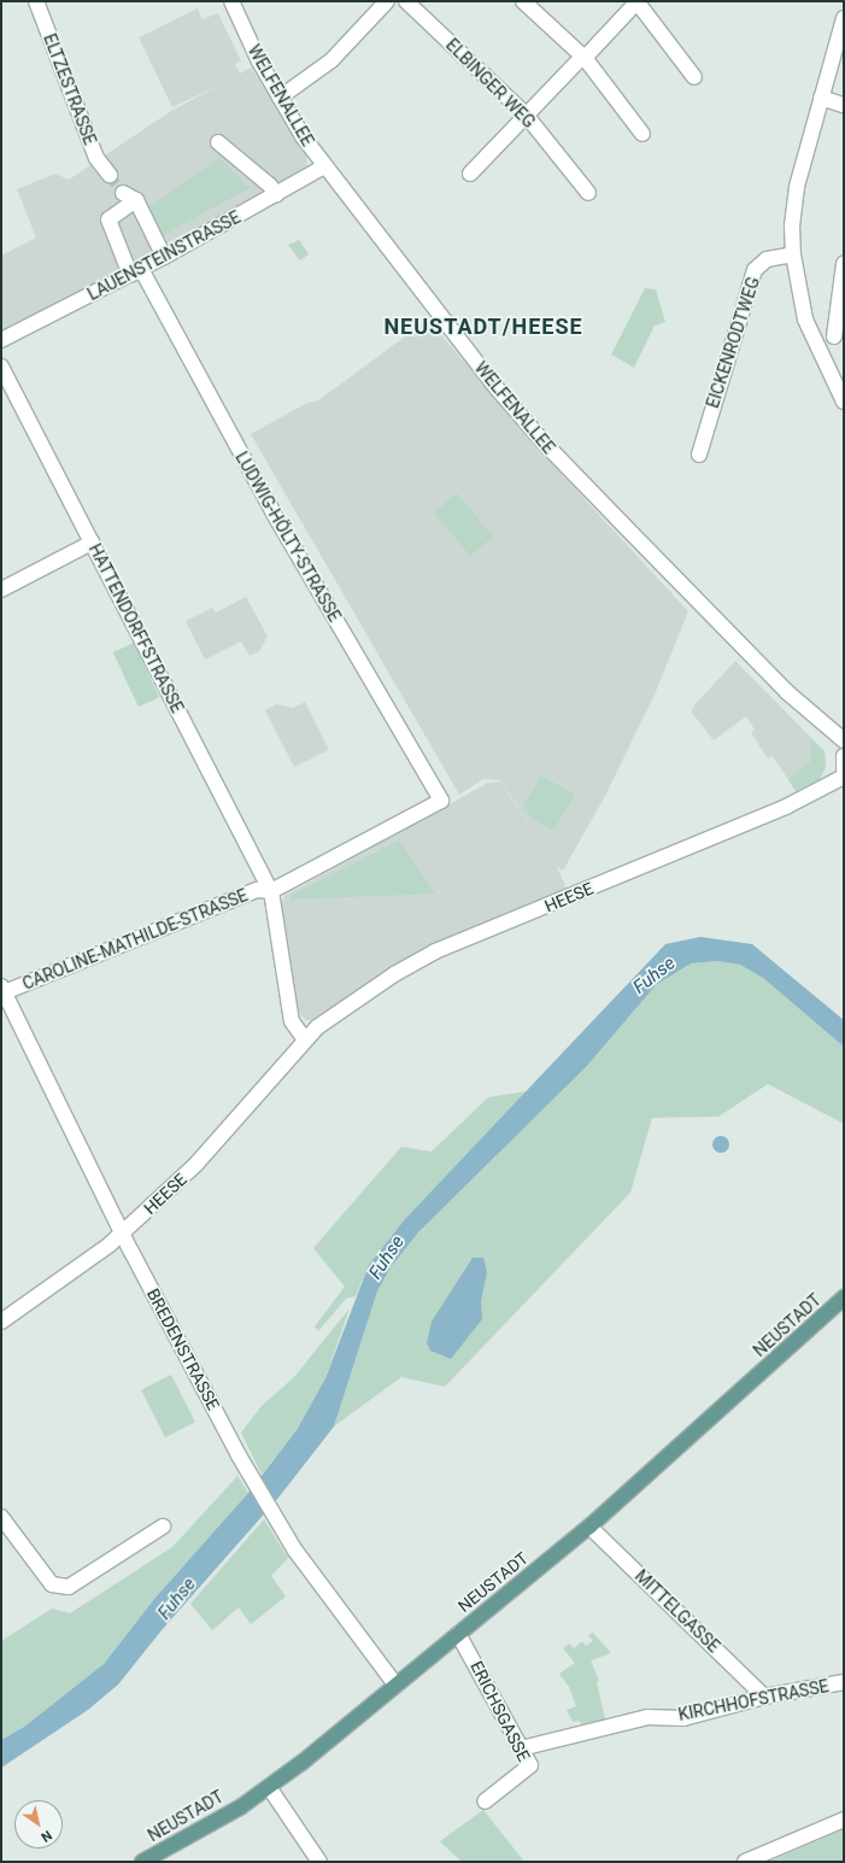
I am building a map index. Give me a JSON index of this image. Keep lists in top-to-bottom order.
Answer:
{
  "streets": {
    "main road": ["NEUSTADT"],
    "street": [
      "ELBINGER WEG",
      "ELTZESTRASSE",
      "WELFENALLEE",
      "LAUENSTEINSTRASSE",
      "EICKENRODTWEG",
      "LUDWIG-HÖLTY-STRASSE",
      "HATTENDORFFSTRASSE",
      "HEESE",
      "CAROLINE-MATHILDE-STRASSE",
      "BREDENSTRASSE",
      "MITTELGASSE",
      "KIRCHHOFSTRASSE",
      "ERICHSGASSE"
    ]
  },
  "crossings": [
    ["WELFENALLEE", "LAUENSTEINSTRASSE"],
    ["LAUENSTEINSTRASSE", "LUDWIG-HÖLTY-STRASSE"],
    ["LUDWIG-HÖLTY-STRASSE", "HATTENDORFFSTRASSE"],
    ["LUDWIG-HÖLTY-STRASSE", "CAROLINE-MATHILDE-STRASSE"],
    ["HATTENDORFFSTRASSE", "CAROLINE-MATHILDE-STRASSE"],
    ["HEESE", "BREDENSTRASSE"],
    ["CAROLINE-MATHILDE-STRASSE", "BREDENSTRASSE"],
    ["NEUSTADT", "BREDENSTRASSE"],
    ["NEUSTADT", "MITTELGASSE"],
    ["NEUSTADT", "ERICHSGASSE"],
    ["MITTELGASSE", "KIRCHHOFSTRASSE"],
    ["KIRCHHOFSTRASSE", "ERICHSGASSE"]
  ],
  "districts": ["NEUSTADT/HEESE"],
  "water": ["Fuhse"],
  "north": "bottom right"
}
